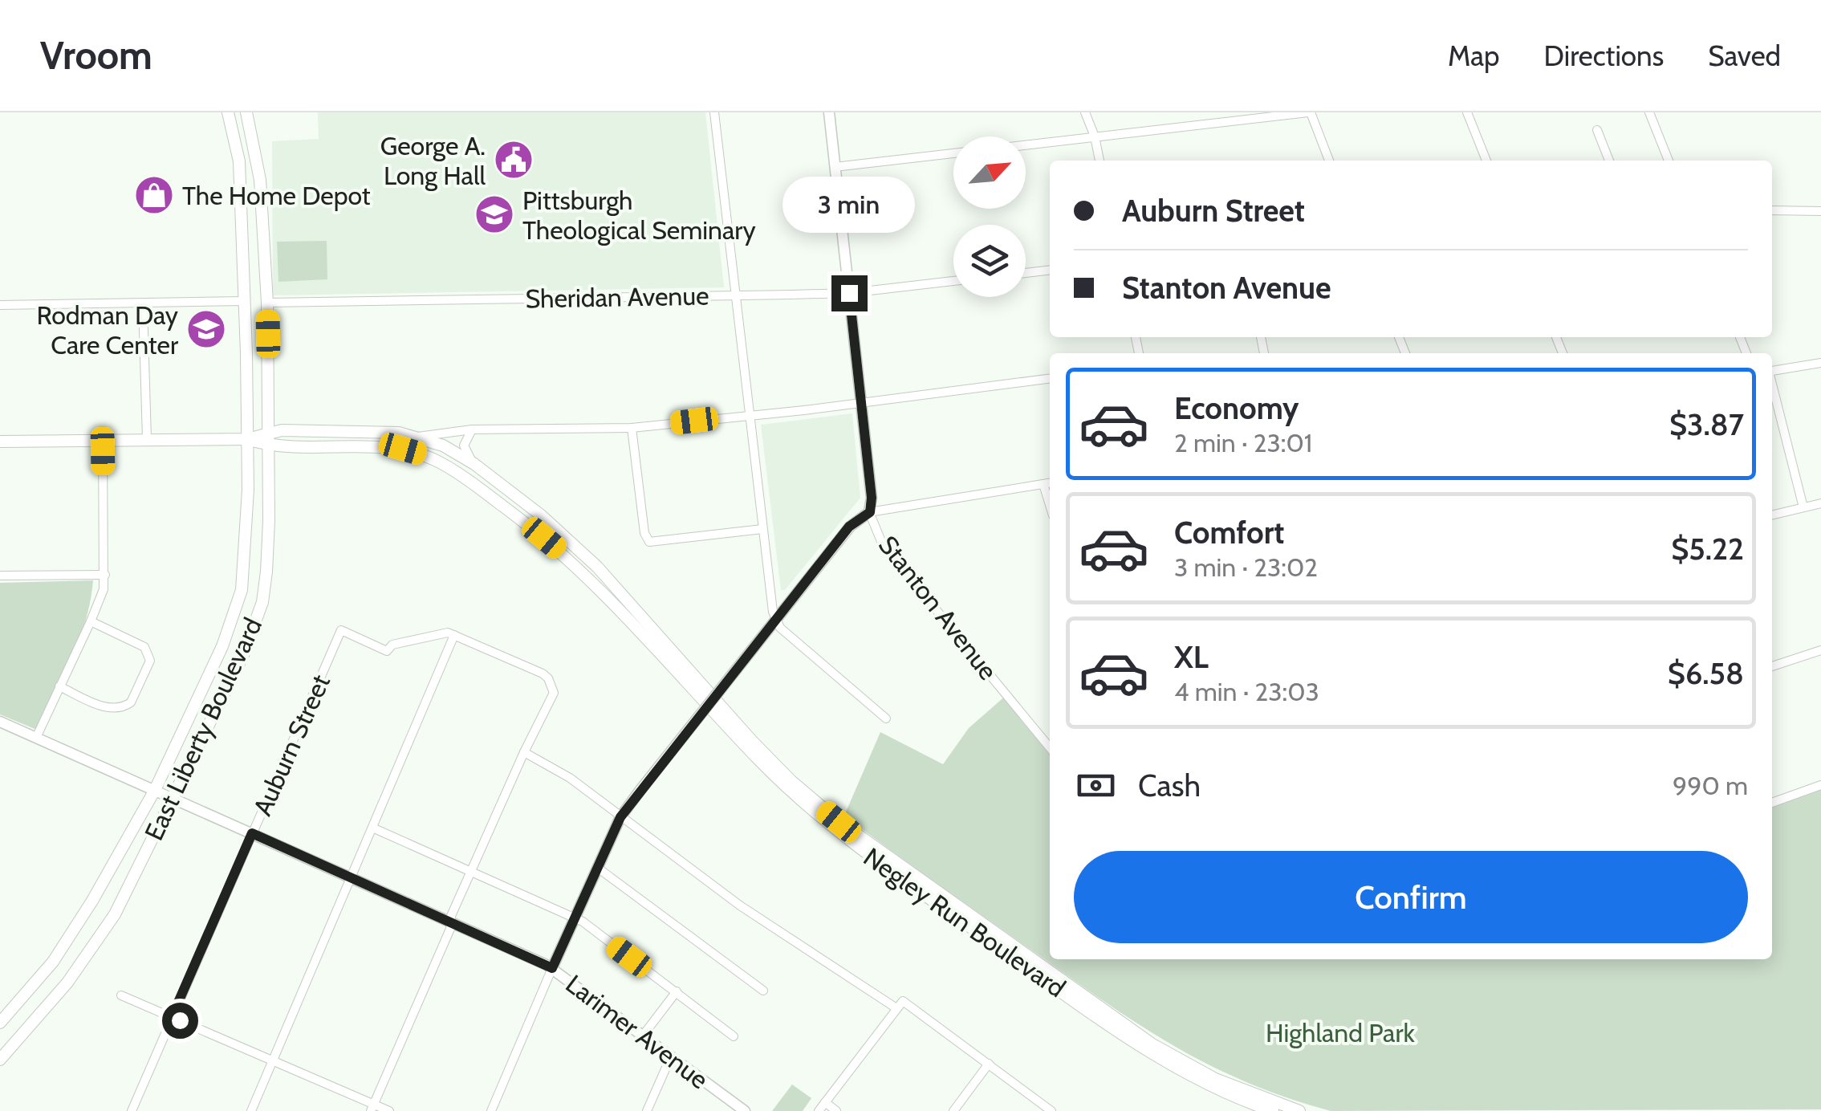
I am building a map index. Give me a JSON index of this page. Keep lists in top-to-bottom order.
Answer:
{
  "streets": {
    "main road": ["East Liberty Boulevard", "Negley Run Boulevard"],
    "street": [
      "Sheridan Avenue",
      "Stanton Avenue",
      "Auburn Street",
      "Larimer Avenue"
    ]
  },
  "crossings": [
    ["Sheridan Avenue", "Stanton Avenue"],
    ["Sheridan Avenue", "East Liberty Boulevard"],
    ["East Liberty Boulevard", "Negley Run Boulevard"],
    ["East Liberty Boulevard", "Larimer Avenue"],
    ["Auburn Street", "Larimer Avenue"]
  ],
  "parks": ["Highland Park"],
  "places": {
    "public building": ["George A. Long Hall"],
    "shop": ["The Home Depot"],
    "school or university": ["Pittsburgh Theological Seminary", "Rodman Day Care Center"]
  },
  "north": "top right",
  "page": {
    "header": "Vroom",
    "nav": ["Map", "Directions", "Saved"],
    "banner": ["Auburn Street", "Stanton Avenue"],
    "bubble": "3 min",
    "list": [
      {
        "name": "Economy",
        "note": "2 min · 23:01",
        "value": "$3.87"
      },
      {
        "name": "Comfort",
        "note": "3 min · 23:02",
        "value": "$5.22"
      },
      {
        "name": "XL",
        "note": "4 min · 23:03",
        "value": "$6.58"
      }
    ],
    "pay": ["Cash", "990 m"],
    "buttons": "Confirm"
  }
}
